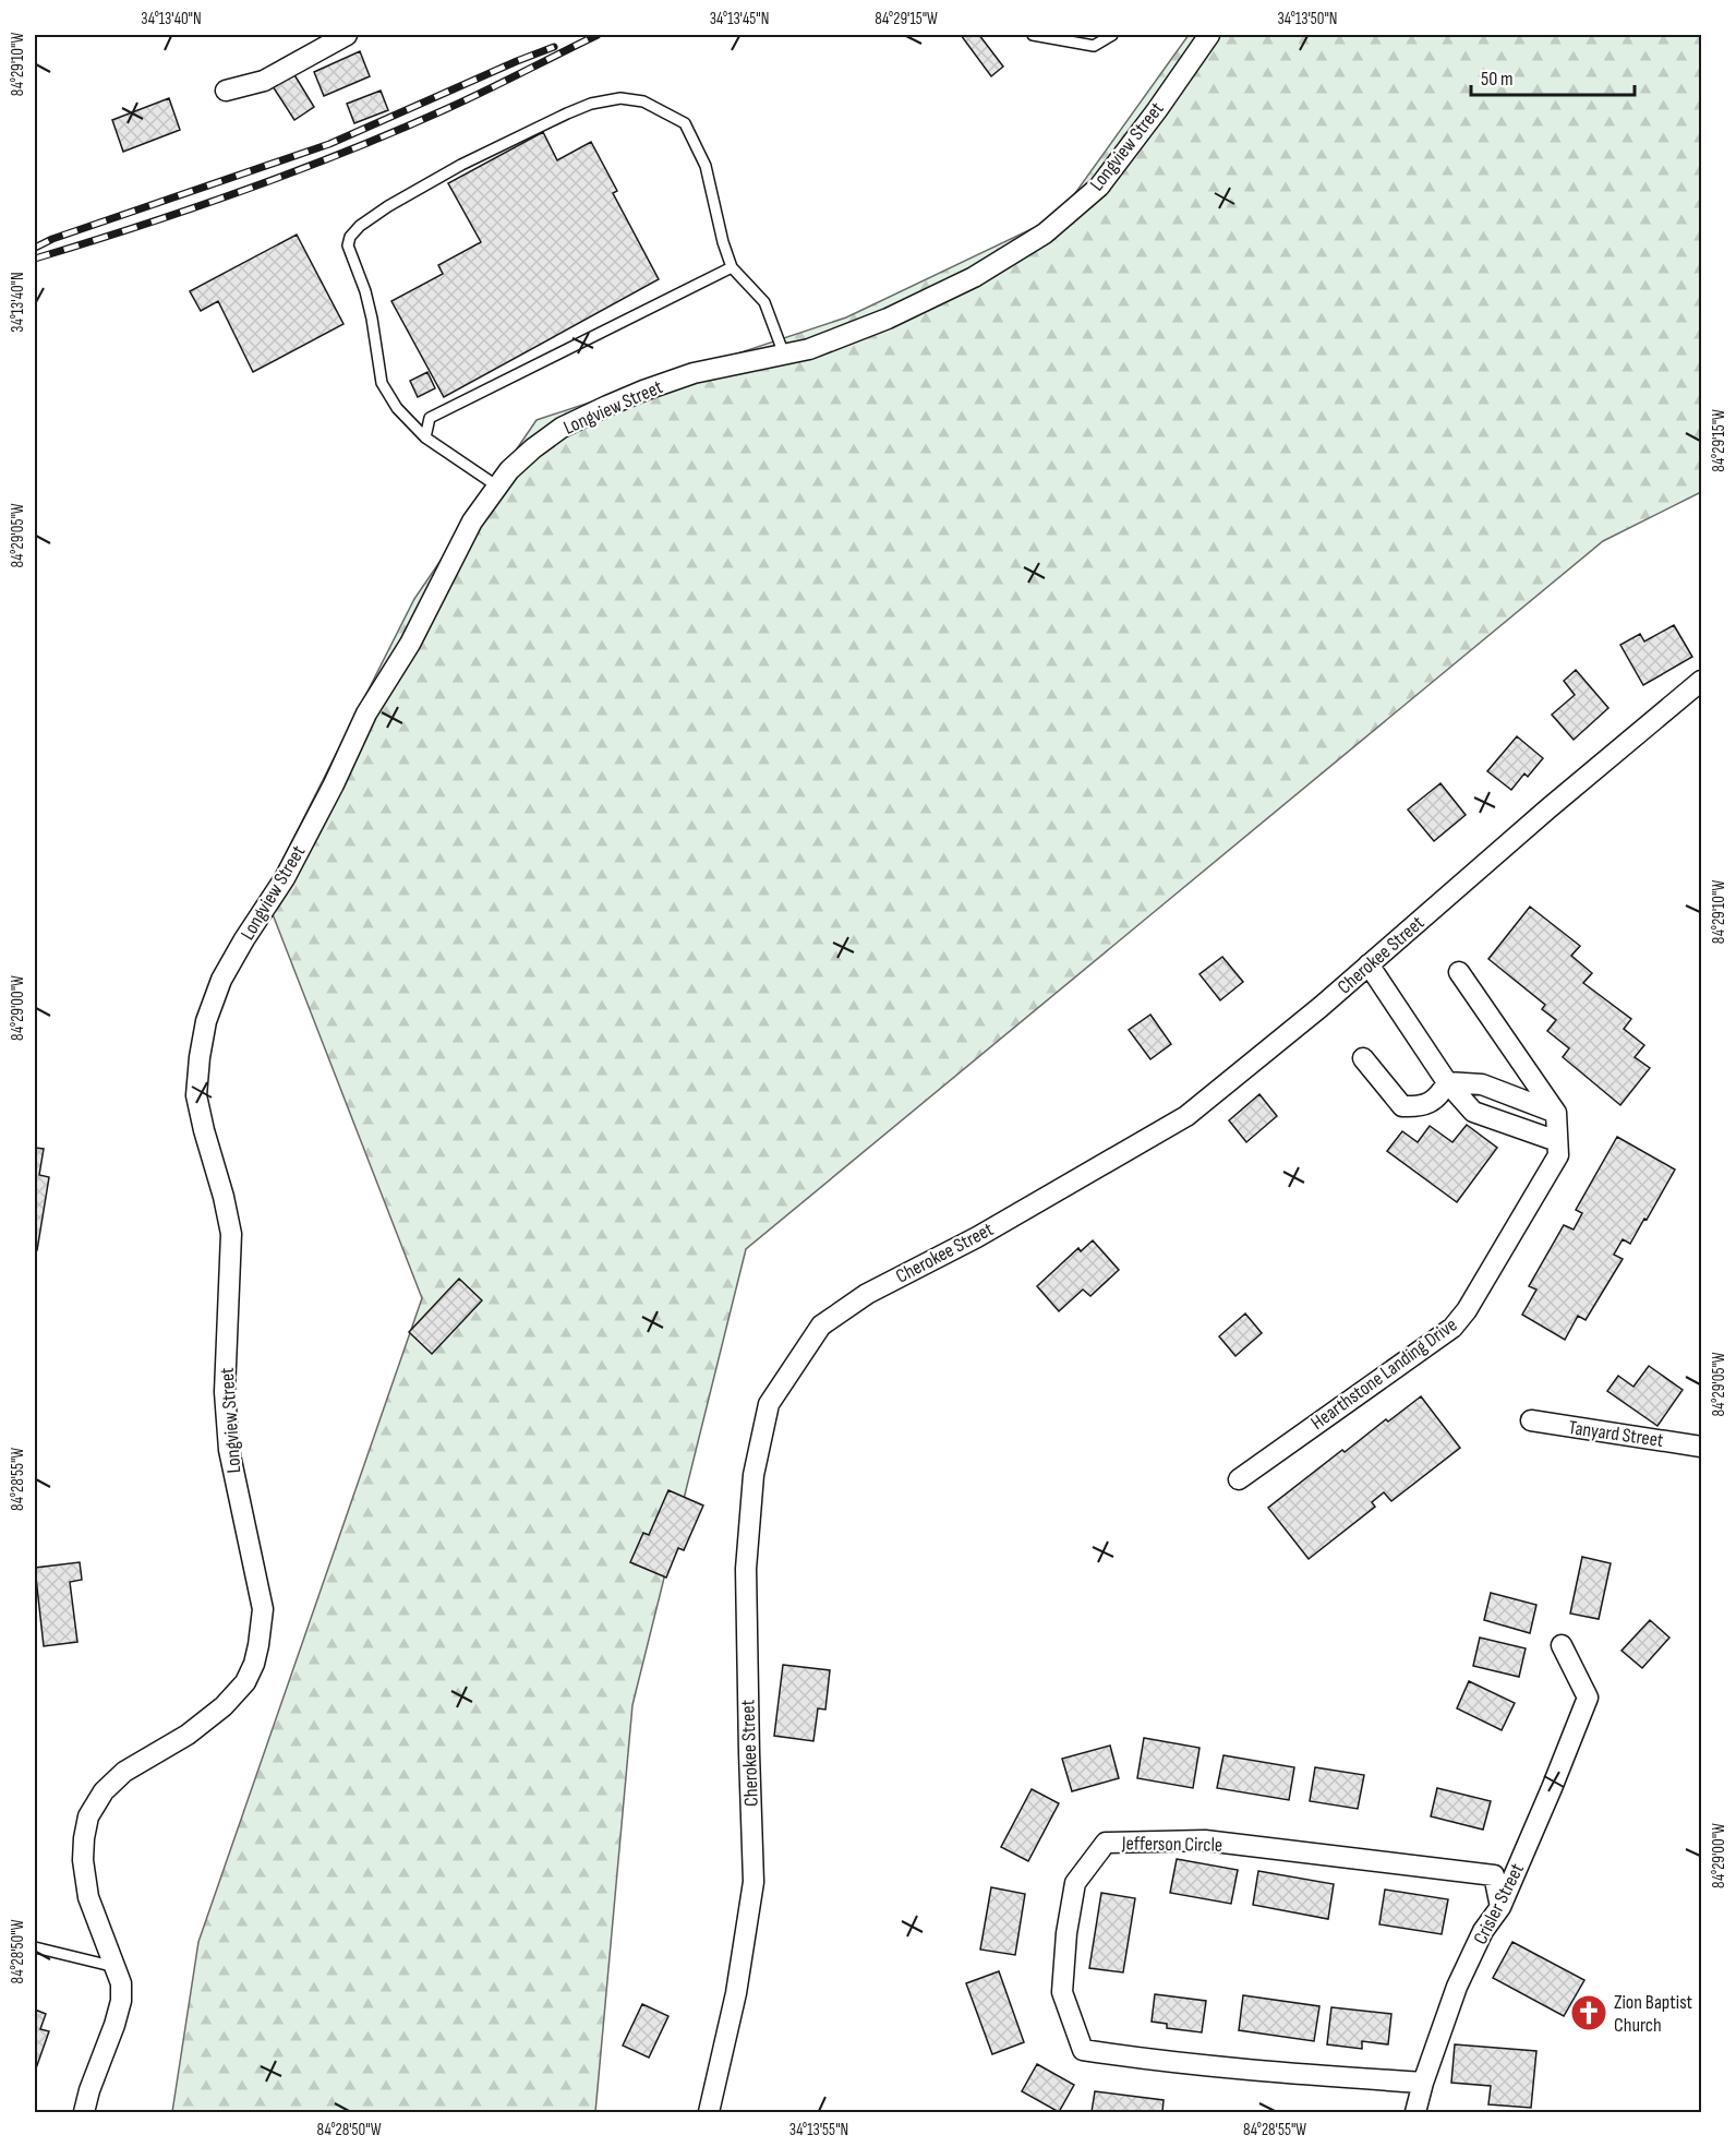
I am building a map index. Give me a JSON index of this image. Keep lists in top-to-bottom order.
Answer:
{
  "streets": {
    "street": [
      "Longview Street",
      "Cherokee Street",
      "Hearthstone Landing Drive",
      "Tanyard Street",
      "Jefferson Circle",
      "Crisler Street"
    ]
  },
  "crossings": [
    ["Jefferson Circle", "Crisler Street"]
  ],
  "places": {
    "church": ["Zion Baptist Church"]
  },
  "scale_bar": "50 m",
  "coordinates": [
    "34°13'40\"N",
    "34°13'45\"N",
    "84°29'15\"W",
    "34°13'50\"N",
    "84°29'10\"W",
    "84°29'05\"W",
    "84°29'00\"W",
    "84°28'55\"W",
    "84°28'50\"W",
    "34°13'55\"N"
  ]
}
